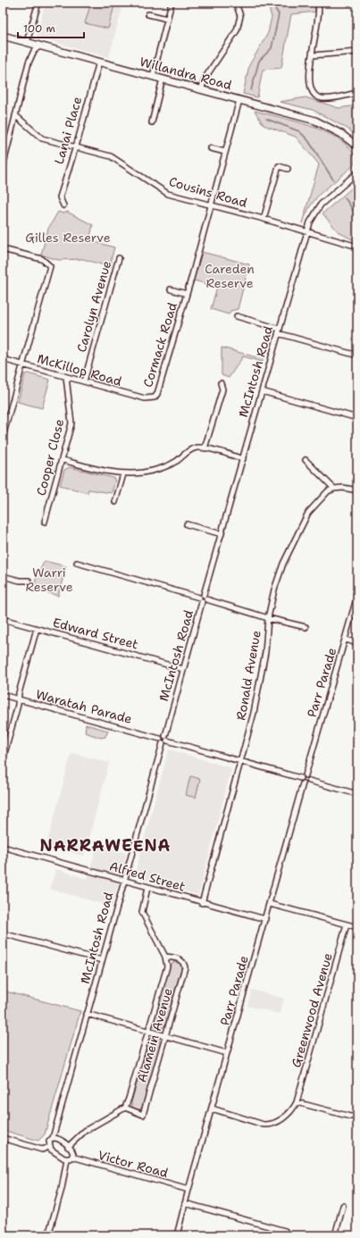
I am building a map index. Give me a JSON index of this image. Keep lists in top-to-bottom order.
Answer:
{
  "streets": {
    "main road": ["Willandra Road"],
    "street": [
      "Lanai Place",
      "Cousins Road",
      "Carolyn Avenue",
      "Cormack Road",
      "McKillop Road",
      "McIntosh Road",
      "Cooper Close",
      "Edward Street",
      "Ronald Avenue",
      "Parr Parade",
      "Waratah Parade",
      "Alfred Street",
      "Greenwood Avenue",
      "Alamein Avenue",
      "Victor Road"
    ]
  },
  "crossings": [
    ["Willandra Road", "Lanai Place"],
    ["Willandra Road", "Cormack Road"],
    ["Lanai Place", "Cousins Road"],
    ["Cousins Road", "Cormack Road"],
    ["Cousins Road", "McIntosh Road"],
    ["Carolyn Avenue", "McKillop Road"],
    ["Cormack Road", "McKillop Road"],
    ["McKillop Road", "Cooper Close"],
    ["McIntosh Road", "Edward Street"],
    ["McIntosh Road", "Alfred Street"],
    ["Ronald Avenue", "Alfred Street"],
    ["Parr Parade", "Alfred Street"],
    ["Parr Parade", "Victor Road"],
    ["Alfred Street", "Alamein Avenue"]
  ],
  "districts": ["NARRAWEENA"],
  "parks": ["Gilles Reserve", "Careden Reserve", "Warri Reserve"],
  "scale_bar": "100 m"
}
